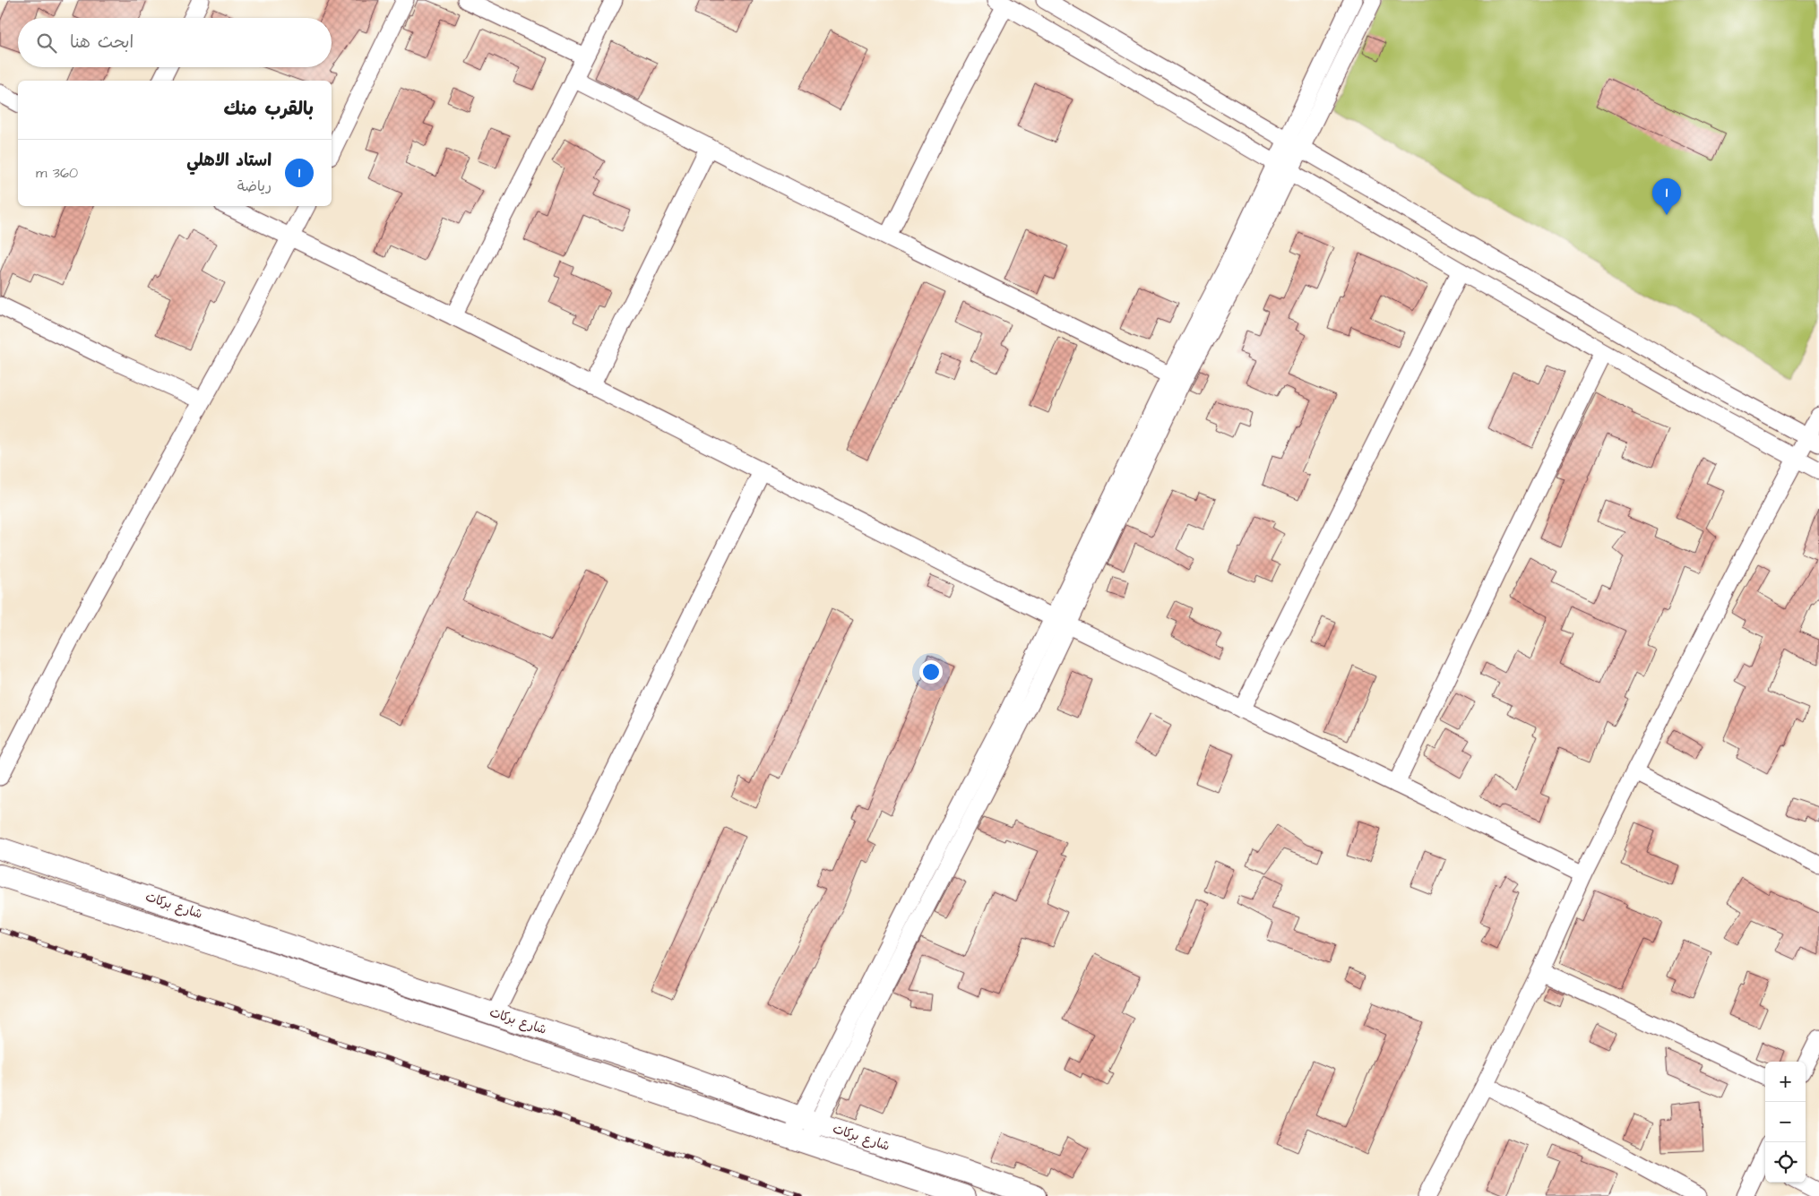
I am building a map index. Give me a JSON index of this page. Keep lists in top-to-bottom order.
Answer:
{
  "streets": {
    "main road": ["شارع بركات"]
  },
  "page": {
    "search": "ابحث هنا",
    "heading": "بالقرب منك",
    "list": [
      {
        "mark": "1",
        "name": "استاد الاهلي",
        "note": "رياضة",
        "value": "360 m"
      }
    ],
    "pins": "1",
    "map_buttons": ["+", "−"]
  }
}
